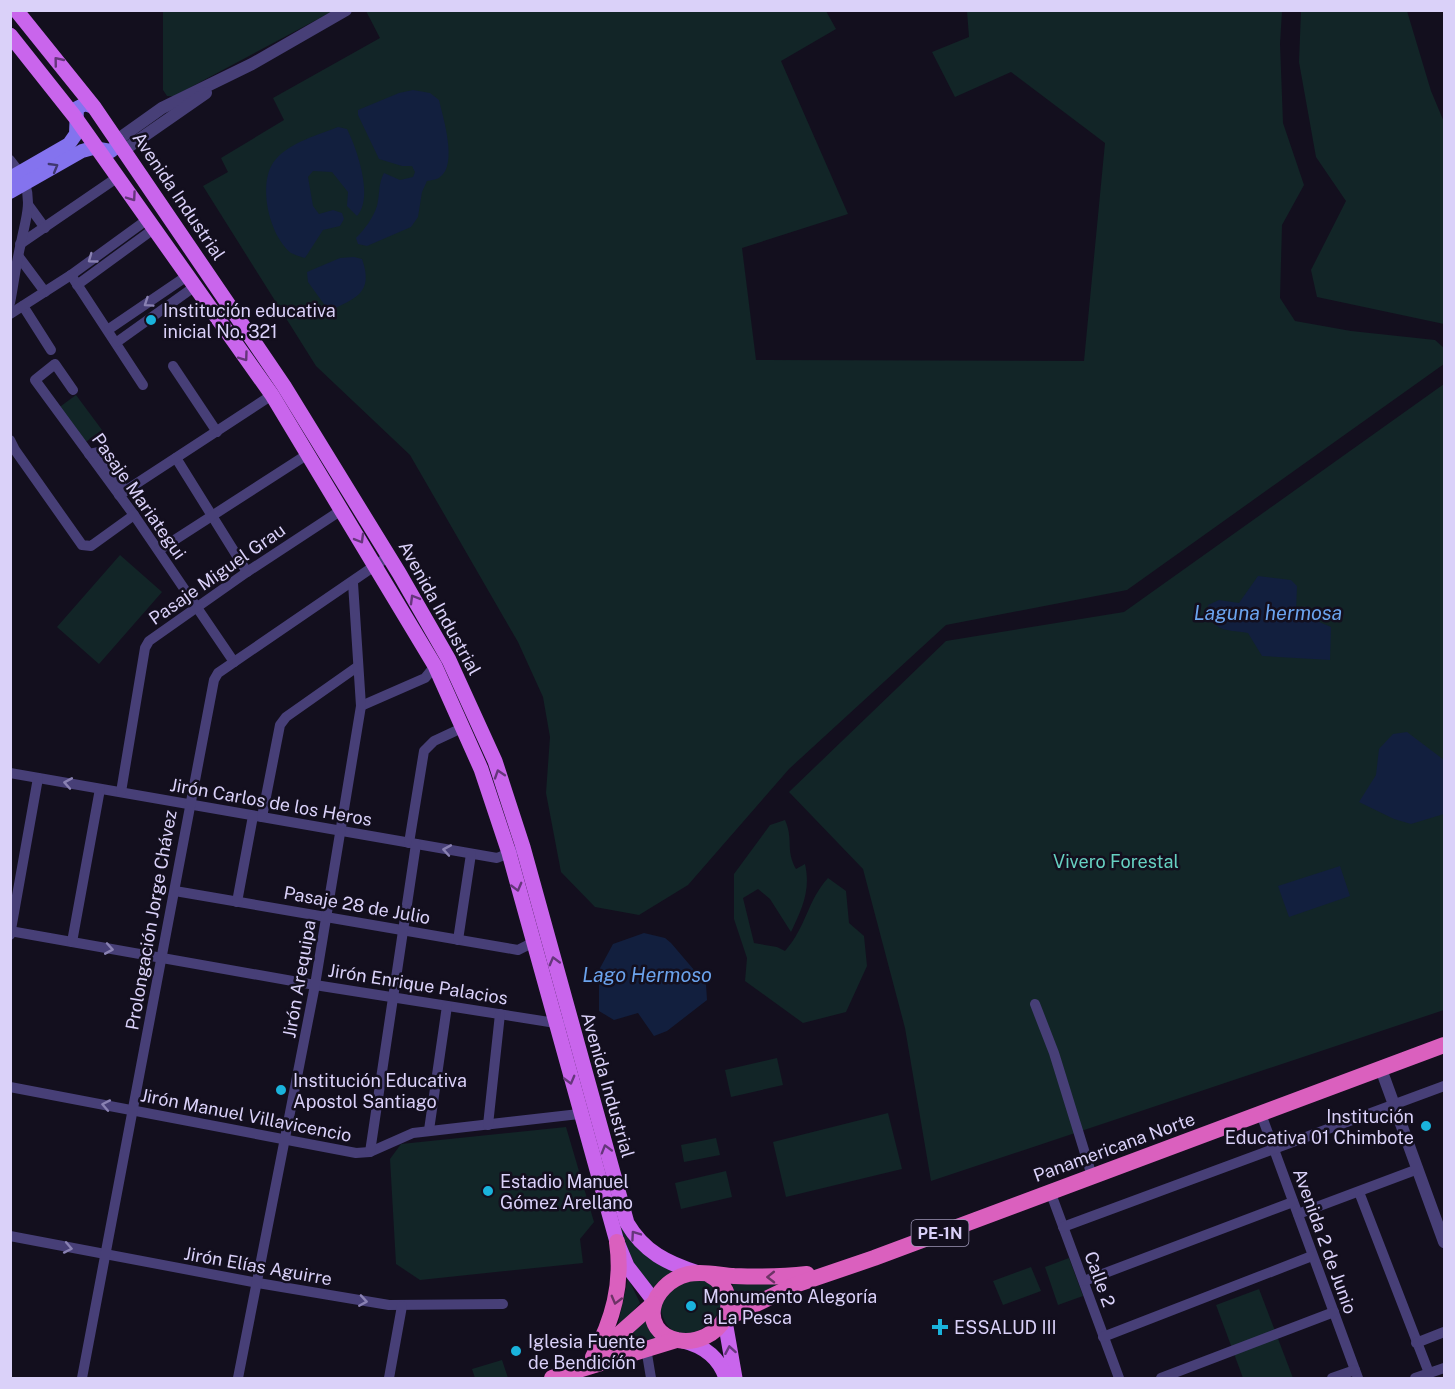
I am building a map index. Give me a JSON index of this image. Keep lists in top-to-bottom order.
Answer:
{
  "streets": {
    "highway": ["Panamericana Norte", "PE-1N"],
    "main road": ["Avenida Industrial"],
    "street": [
      "Pasaje Mariategui",
      "Pasaje Miguel Grau",
      "Jirón Carlos de los Heros",
      "Pasaje 28 de Julio",
      "Prolongación Jorge Chávez",
      "Jirón Arequipa",
      "Jirón Enrique Palacios",
      "Jirón Manuel Villavicencio",
      "Avenida 2 de Junio",
      "Jirón Elías Aguirre",
      "Calle 2"
    ]
  },
  "crossings": [
    ["Avenida Industrial", "Pasaje Miguel Grau"],
    ["Avenida Industrial", "Jirón Carlos de los Heros"],
    ["Avenida Industrial", "Pasaje 28 de Julio"],
    ["Avenida Industrial", "Prolongación Jorge Chávez"],
    ["Avenida Industrial", "Jirón Enrique Palacios"],
    ["Avenida Industrial", "Jirón Manuel Villavicencio"],
    ["Avenida Industrial", "Panamericana Norte"],
    ["Avenida Industrial", "PE-1N"],
    ["Pasaje Mariategui", "Pasaje Miguel Grau"],
    ["Pasaje Mariategui", "Prolongación Jorge Chávez"],
    ["Pasaje Miguel Grau", "Jirón Carlos de los Heros"],
    ["Jirón Carlos de los Heros", "Prolongación Jorge Chávez"],
    ["Jirón Carlos de los Heros", "Jirón Arequipa"],
    ["Pasaje 28 de Julio", "Prolongación Jorge Chávez"],
    ["Pasaje 28 de Julio", "Jirón Arequipa"],
    ["Prolongación Jorge Chávez", "Jirón Arequipa"],
    ["Prolongación Jorge Chávez", "Jirón Enrique Palacios"],
    ["Prolongación Jorge Chávez", "Jirón Manuel Villavicencio"],
    ["Prolongación Jorge Chávez", "Jirón Elías Aguirre"],
    ["Jirón Arequipa", "Jirón Enrique Palacios"],
    ["Jirón Arequipa", "Jirón Manuel Villavicencio"],
    ["Jirón Arequipa", "Jirón Elías Aguirre"],
    ["Panamericana Norte", "PE-1N"],
    ["Panamericana Norte", "Avenida 2 de Junio"],
    ["Panamericana Norte", "Calle 2"]
  ],
  "one_way": ["Jirón Elías Aguirre"],
  "water": ["Laguna hermosa", "Lago Hermoso"],
  "parks": ["Vivero Forestal"],
  "places": {
    "other": [
      "Institución educativa inicial No. 321",
      "Institución Educativa Apostol Santiago",
      "Institución Educativa 01 Chimbote",
      "Estadio Manuel Gómez Arellano",
      "Monumento Alegoría a La Pesca",
      "Iglesia Fuente de Bendicíón"
    ],
    "health": ["ESSALUD III"]
  }
}
